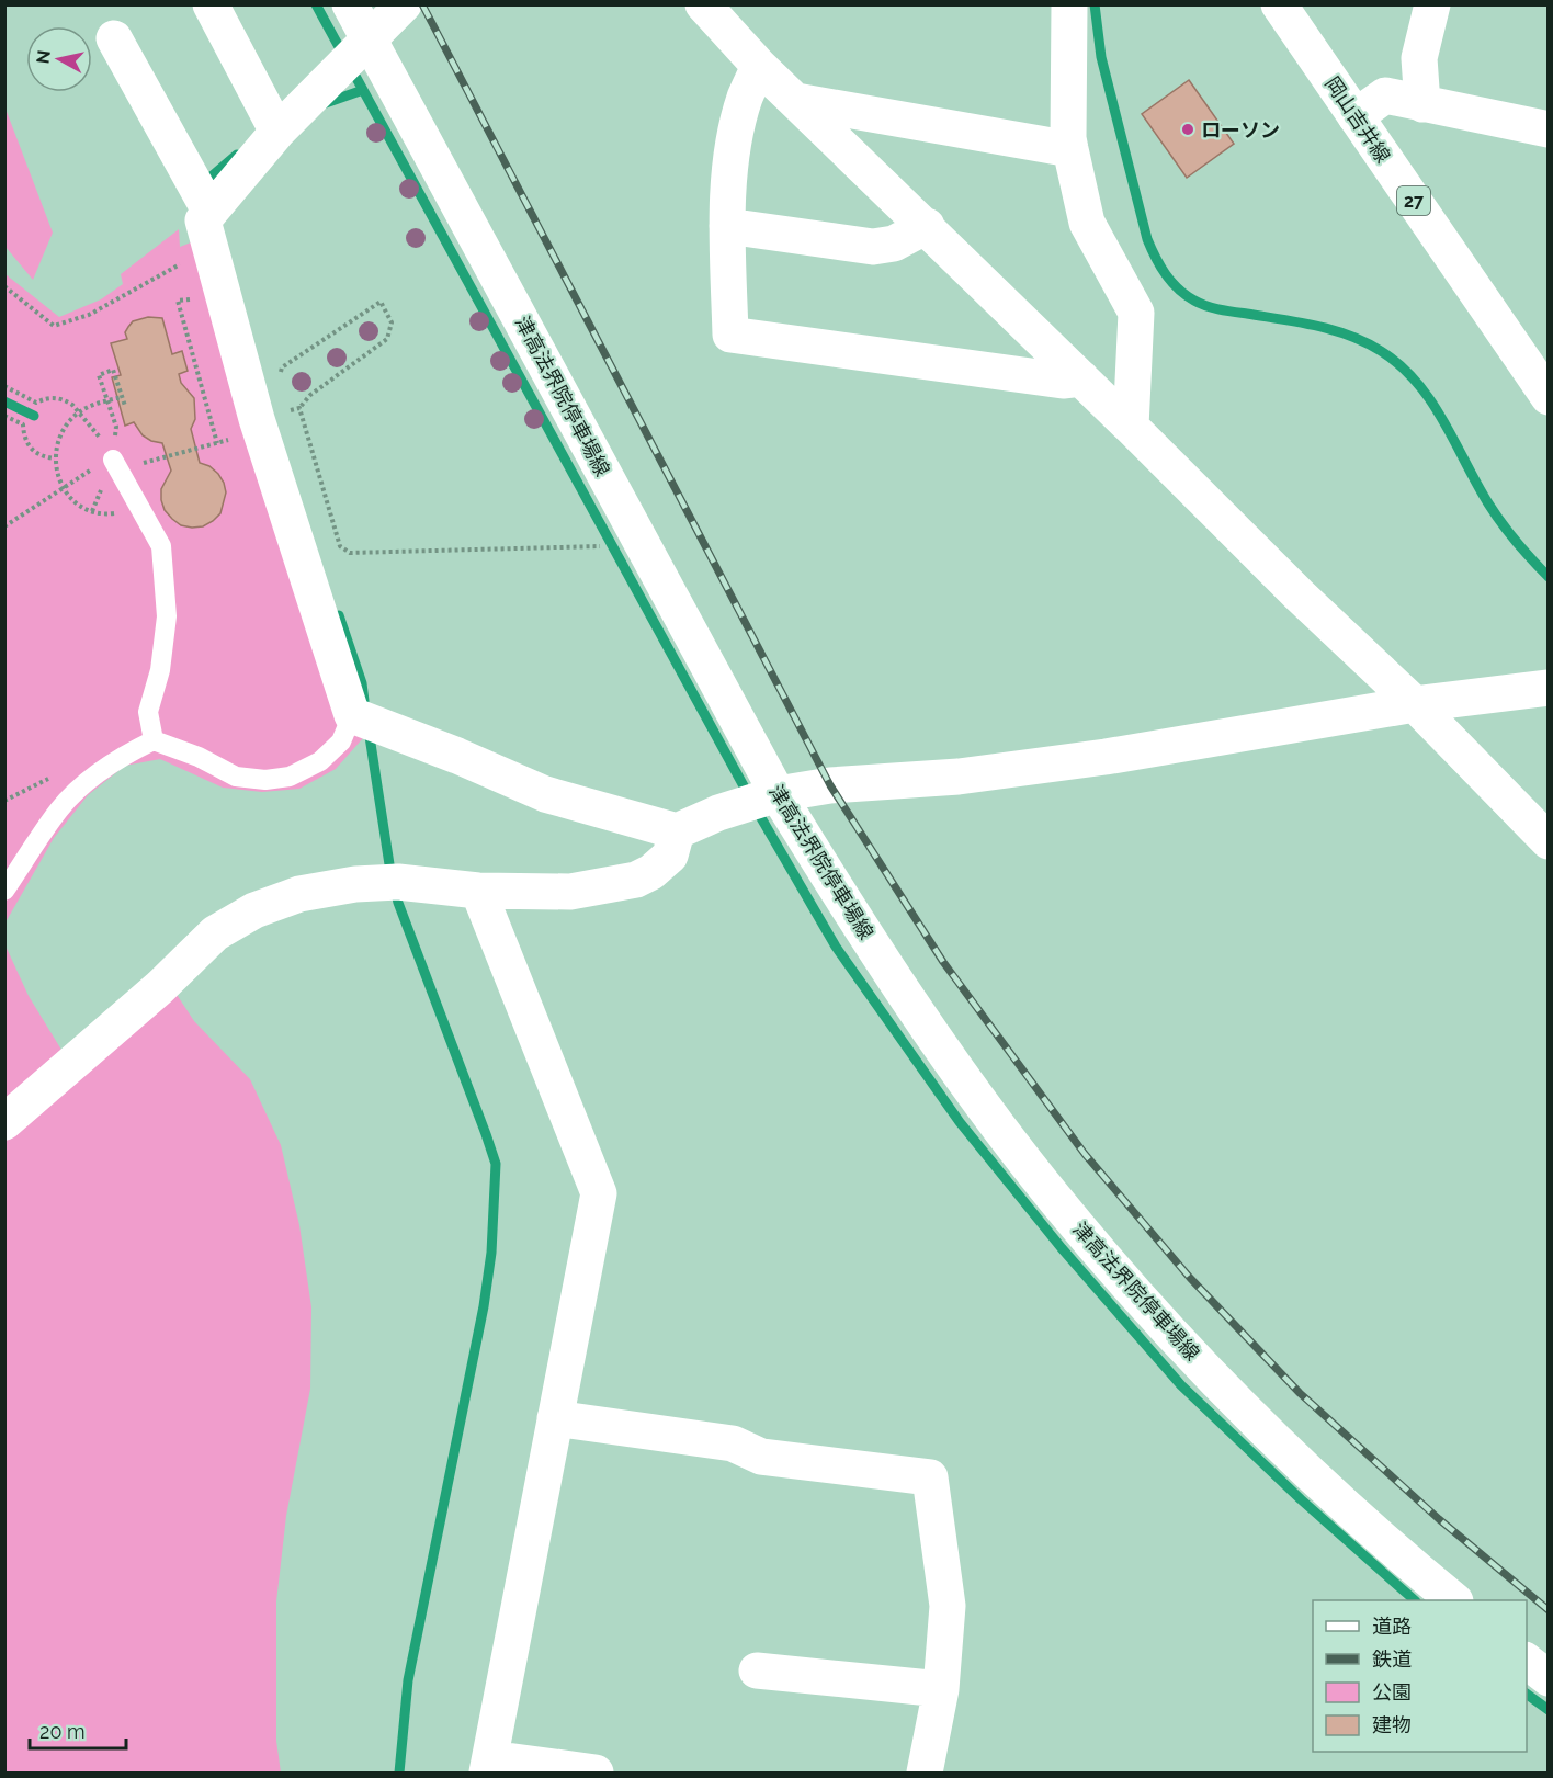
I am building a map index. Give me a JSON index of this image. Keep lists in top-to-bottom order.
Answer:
{
  "streets": {
    "street": ["岡山吉井線", "27", "津高法界院停車場線"]
  },
  "places": ["ローソン"],
  "legend": [
    "道路",
    "鉄道",
    "公園",
    "建物"
  ],
  "scale_bar": "20 m",
  "north": "left"
}
